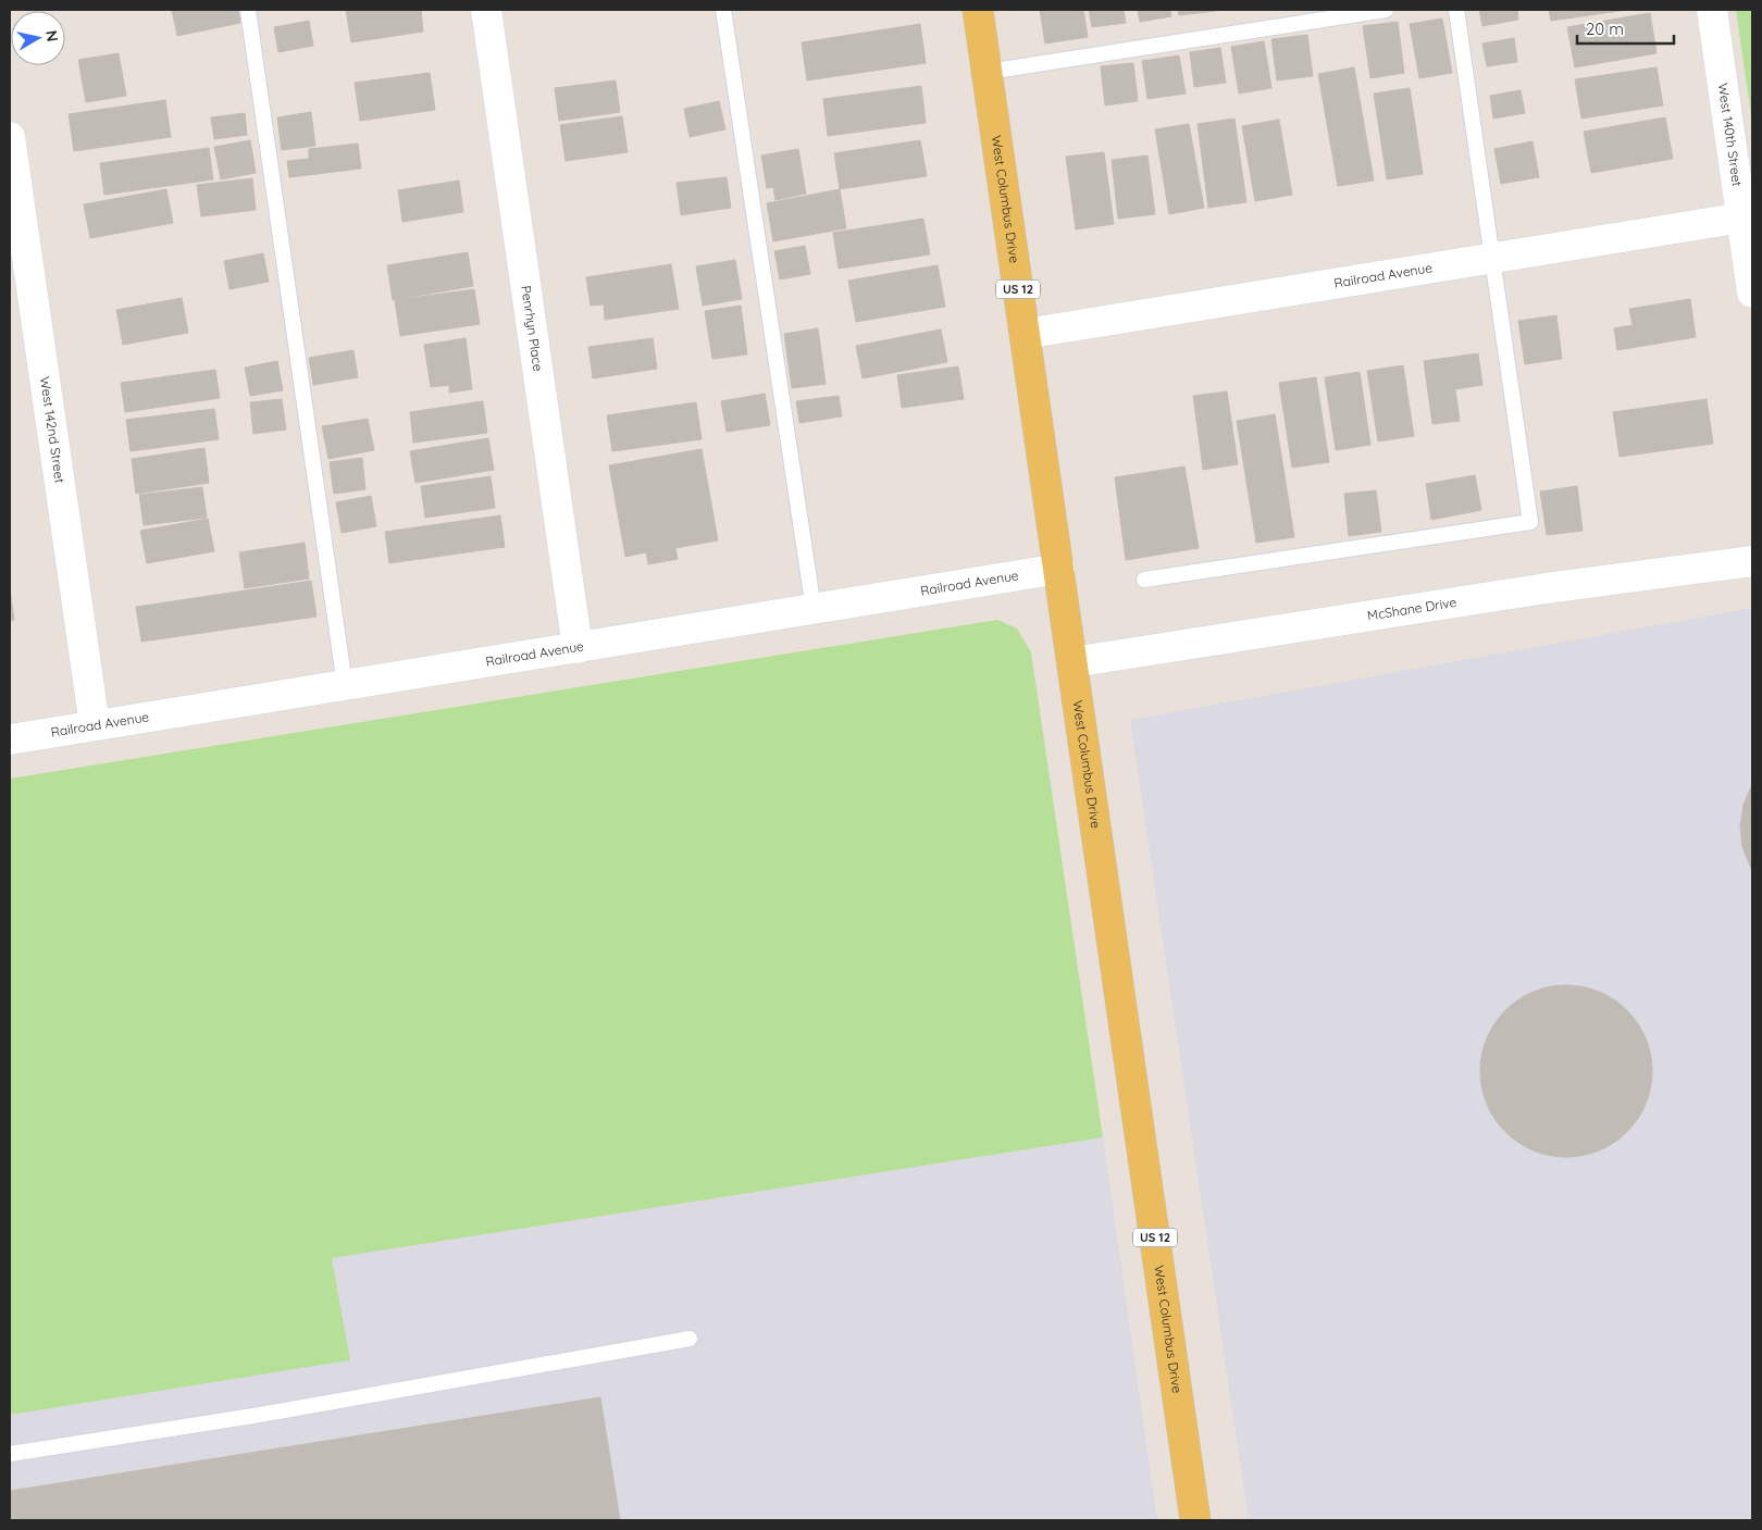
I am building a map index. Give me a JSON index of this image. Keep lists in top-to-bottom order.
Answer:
{
  "streets": {
    "main road": ["West Columbus Drive", "US 12"],
    "street": [
      "West 140th Street",
      "Railroad Avenue",
      "Penrhyn Place",
      "West 142nd Street",
      "McShane Drive"
    ]
  },
  "crossings": [
    ["West 140th Street", "Railroad Avenue"],
    ["West Columbus Drive", "Railroad Avenue"],
    ["West Columbus Drive", "McShane Drive"],
    ["Railroad Avenue", "Penrhyn Place"],
    ["Railroad Avenue", "West 142nd Street"]
  ],
  "scale_bar": "20 m",
  "north": "right"
}
